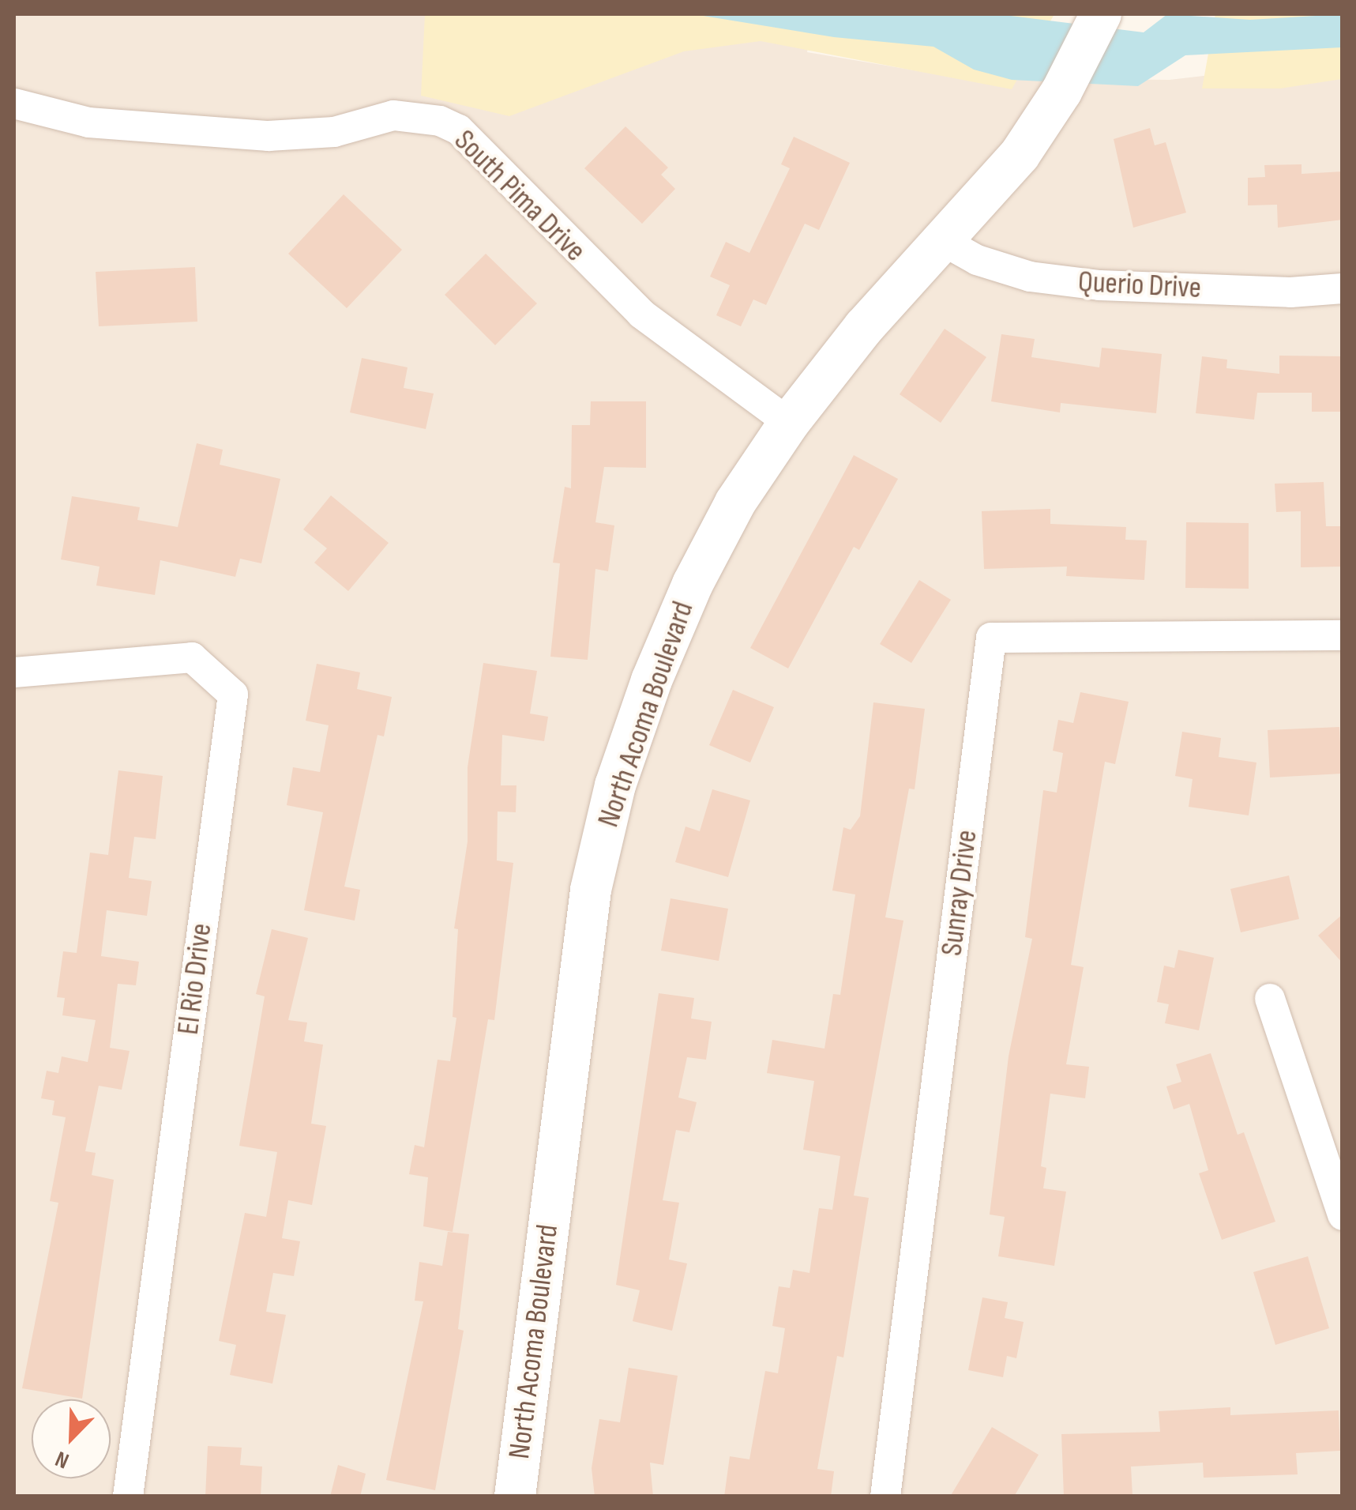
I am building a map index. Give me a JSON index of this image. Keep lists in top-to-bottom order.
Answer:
{
  "streets": {
    "main road": ["North Acoma Boulevard"],
    "street": [
      "South Pima Drive",
      "Querio Drive",
      "Sunray Drive",
      "El Rio Drive"
    ]
  },
  "crossings": [
    ["South Pima Drive", "North Acoma Boulevard"],
    ["Querio Drive", "North Acoma Boulevard"]
  ],
  "north": "bottom left"
}
